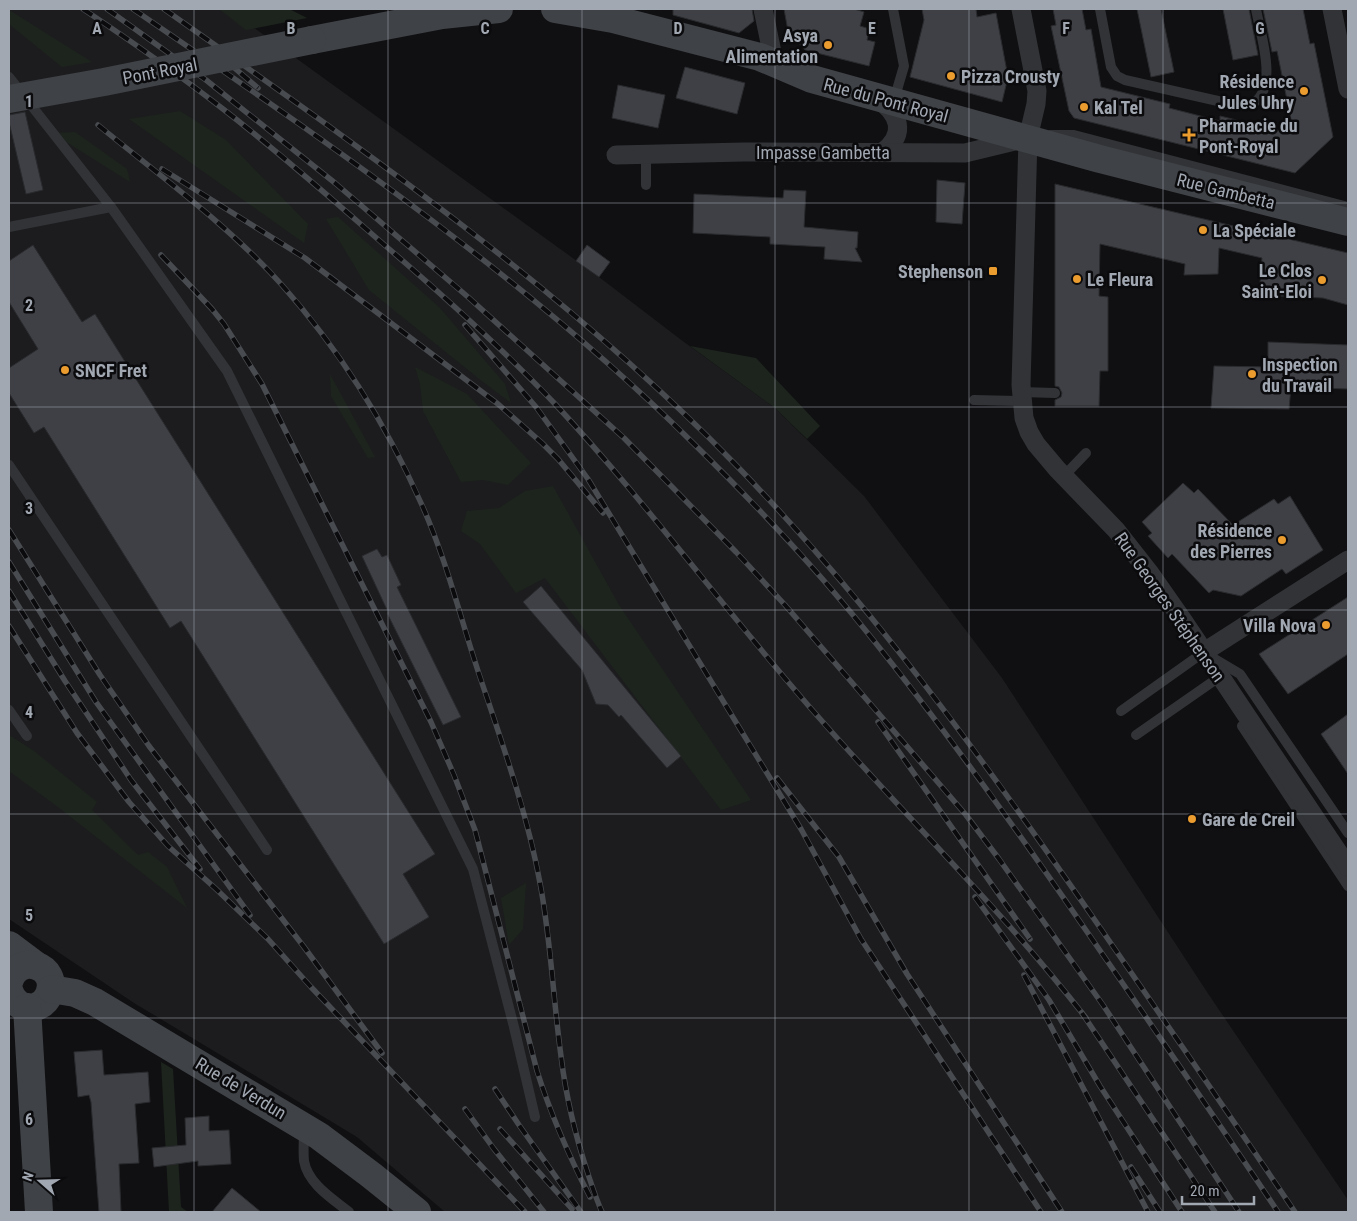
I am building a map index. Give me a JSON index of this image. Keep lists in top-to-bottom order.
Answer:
{
  "streets": {
    "main road": [
      "Pont Royal",
      "Rue du Pont Royal",
      "Rue Gambetta",
      "Rue de Verdun"
    ],
    "street": ["Impasse Gambetta", "Rue Georges Stéphenson"]
  },
  "crossings": [
    ["Rue du Pont Royal", "Impasse Gambetta"],
    ["Rue du Pont Royal", "Rue Gambetta"],
    ["Rue du Pont Royal", "Rue Georges Stéphenson"],
    ["Impasse Gambetta", "Rue Georges Stéphenson"]
  ],
  "places": {
    "other": [
      "Asya Alimentation",
      "Pizza Crousty",
      "Résidence Jules Uhry",
      "Kal Tel",
      "La Spéciale",
      "Le Fleura",
      "Le Clos Saint-Eloi",
      "SNCF Fret",
      "Inspection du Travail",
      "Résidence des Pierres",
      "Villa Nova",
      "Gare de Creil"
    ],
    "health": ["Pharmacie du Pont-Royal"],
    "transit": ["Stephenson"]
  },
  "scale_bar": "20 m",
  "north": "left",
  "grid": {
    "columns": [
      "A",
      "B",
      "C",
      "D",
      "E",
      "F",
      "G"
    ],
    "rows": [
      "1",
      "2",
      "3",
      "4",
      "5",
      "6"
    ]
  }
}
